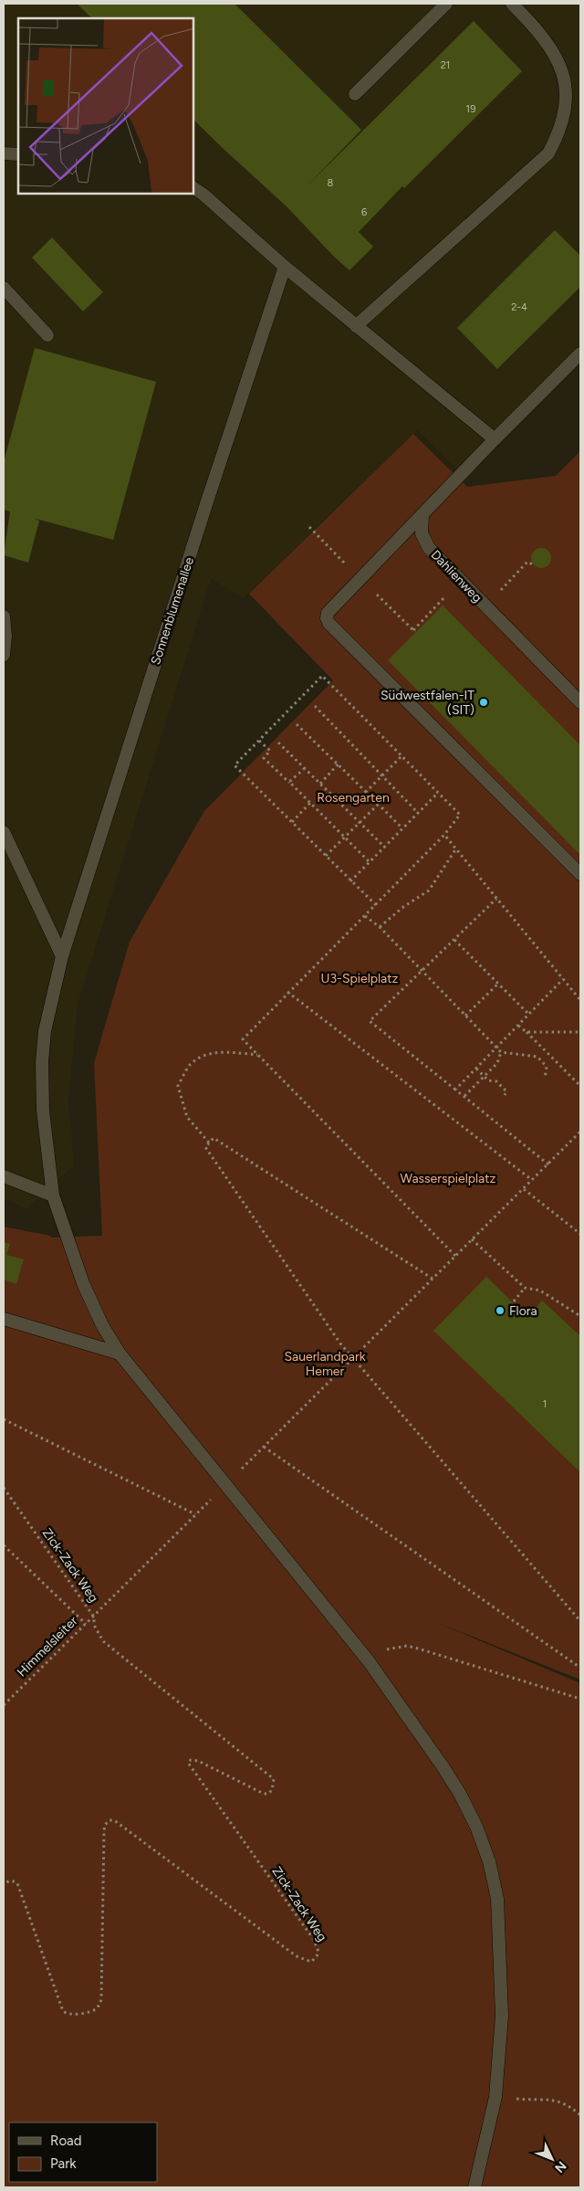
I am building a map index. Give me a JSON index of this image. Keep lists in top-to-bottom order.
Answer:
{
  "streets": {
    "street": ["Dahlienweg", "Sonnenblumenallee"],
    "path": ["Zick-Zack Weg", "Himmelsleiter"]
  },
  "crossings": [
    ["Zick-Zack Weg", "Himmelsleiter"]
  ],
  "parks": [
    "Rosengarten",
    "U3-Spielplatz",
    "Wasserspielplatz",
    "Sauerlandpark Hemer"
  ],
  "places": ["Südwestfalen-IT (SIT)", "Flora"],
  "house_numbers": [
    "21",
    "19",
    "8",
    "6",
    "2-4",
    "1"
  ],
  "legend": ["Road", "Park"],
  "north": "bottom right"
}
